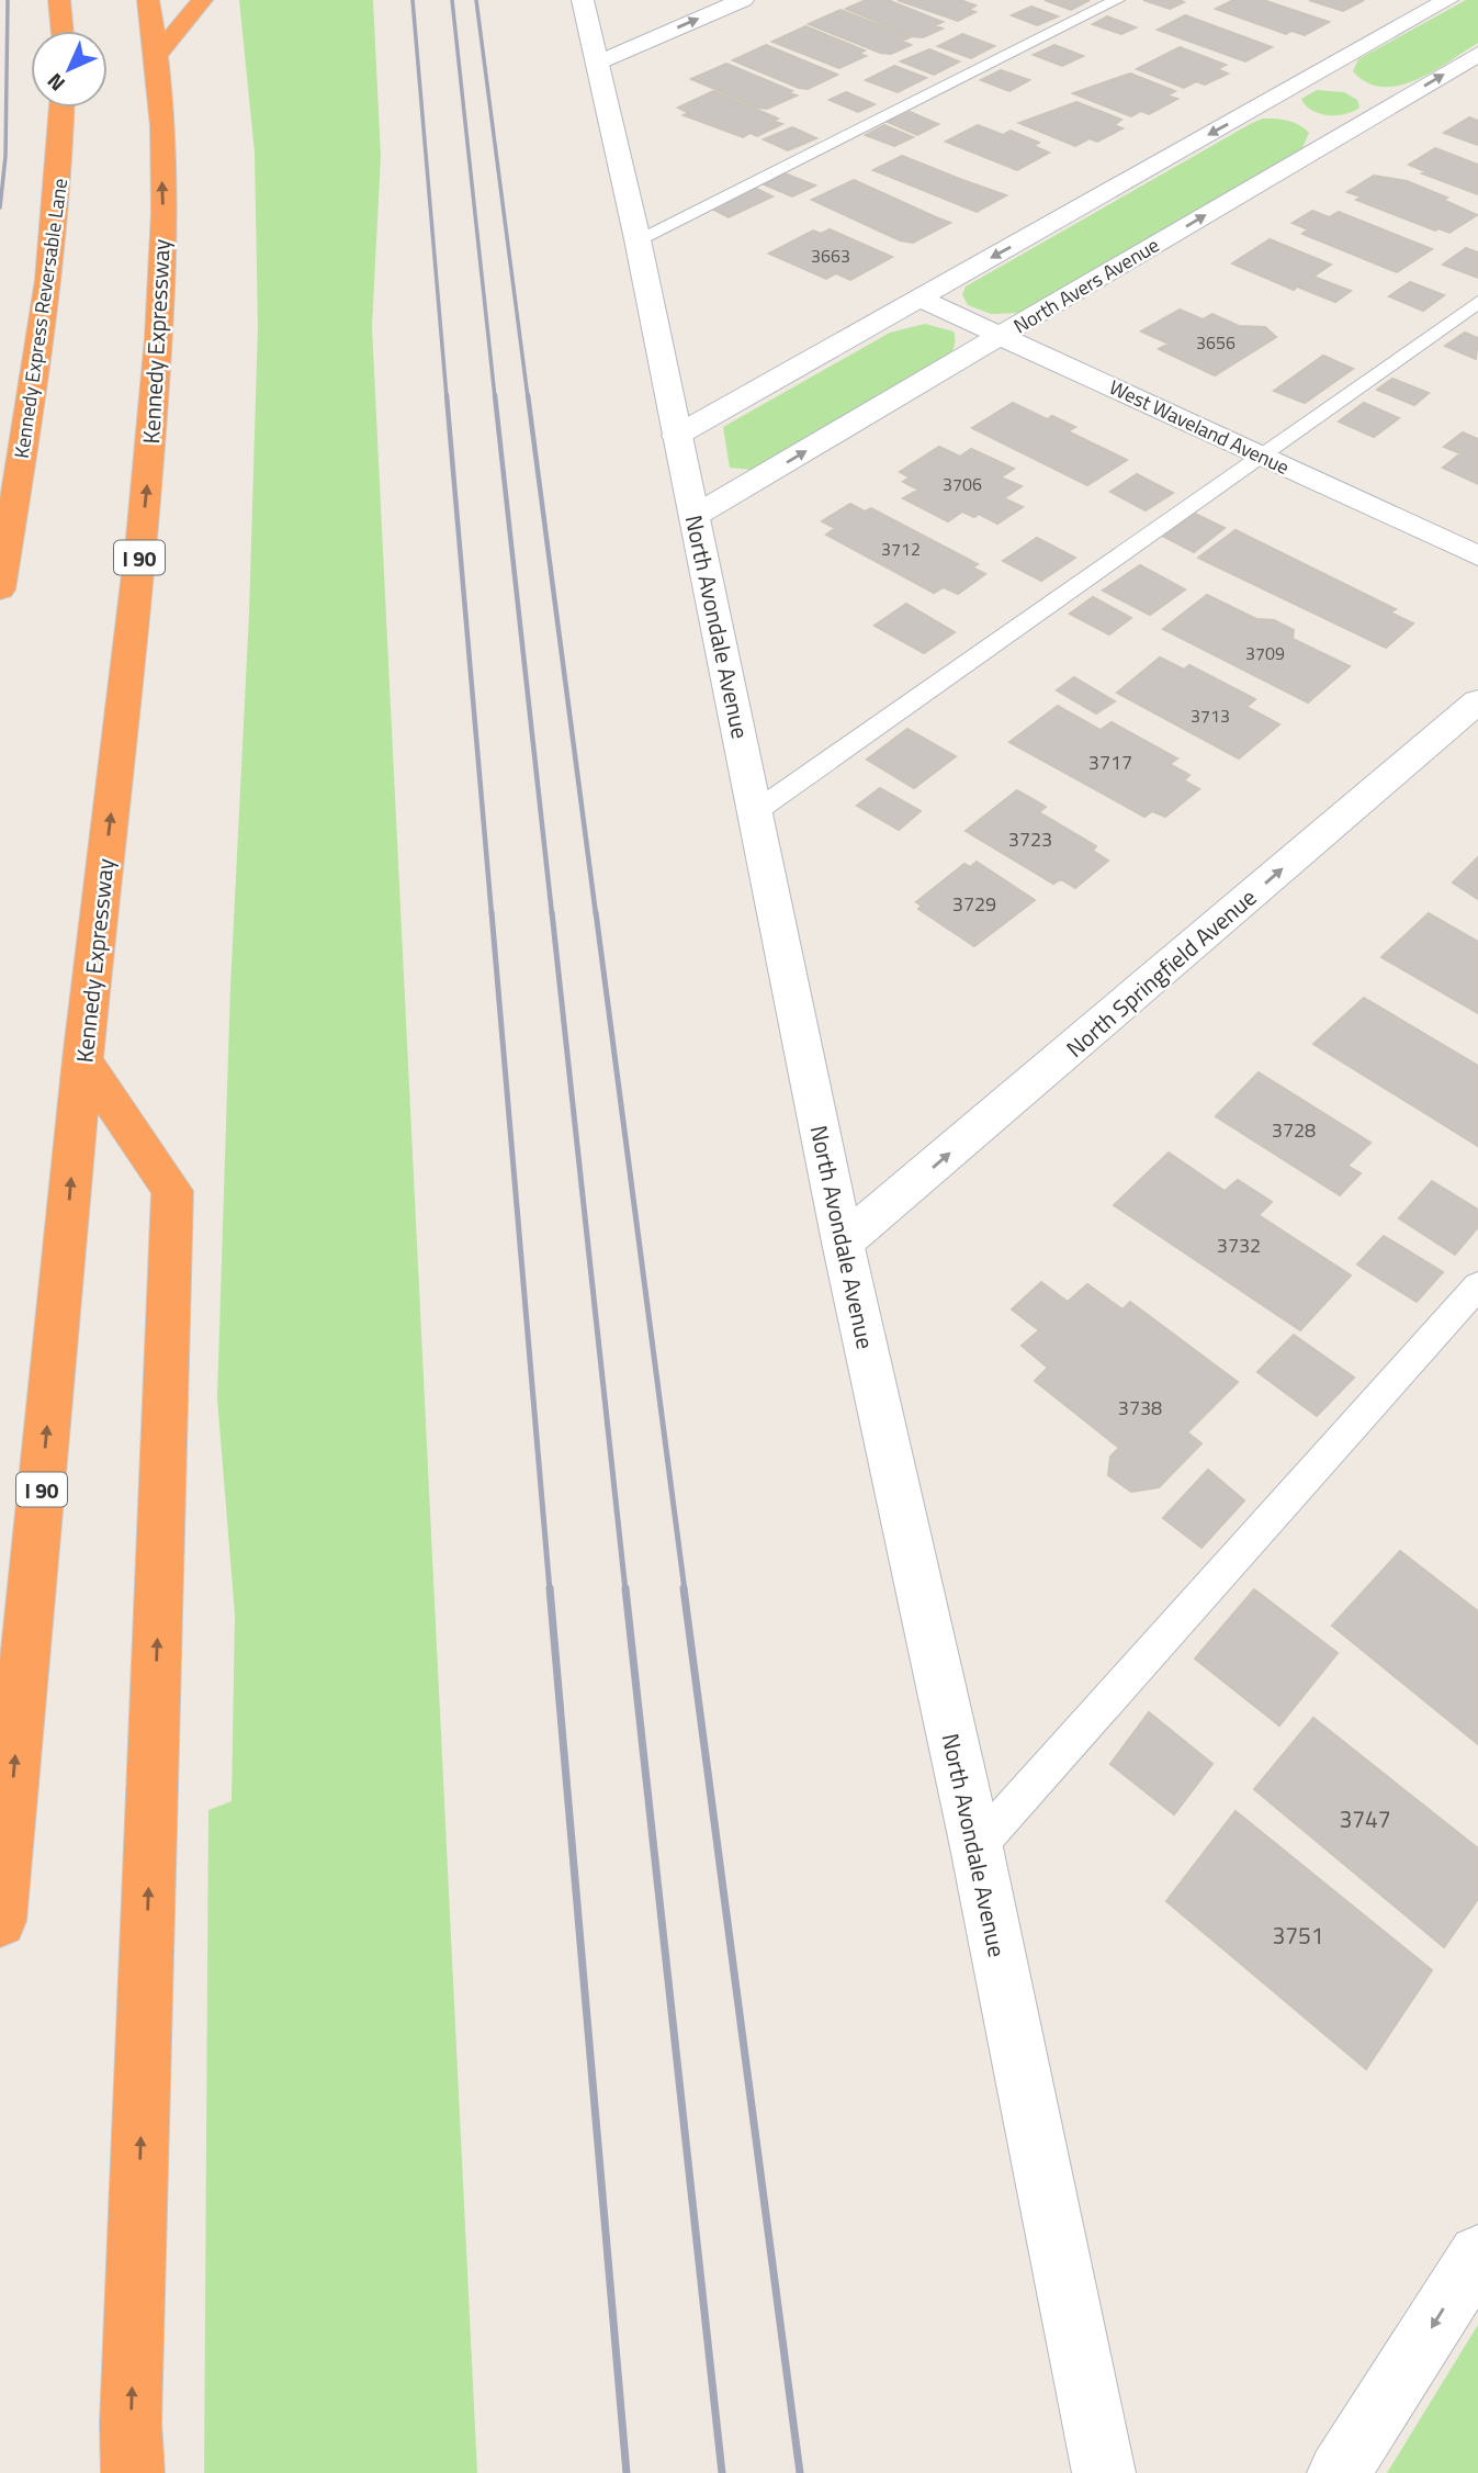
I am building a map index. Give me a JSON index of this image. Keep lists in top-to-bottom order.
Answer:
{
  "streets": {
    "highway": ["Kennedy Express Reversable Lane", "Kennedy Expressway", "I 90"],
    "street": [
      "North Avers Avenue",
      "West Waveland Avenue",
      "North Avondale Avenue",
      "North Springfield Avenue"
    ]
  },
  "crossings": [
    ["North Avers Avenue", "West Waveland Avenue"],
    ["North Avers Avenue", "North Avondale Avenue"],
    ["North Avondale Avenue", "North Springfield Avenue"]
  ],
  "one_way": ["North Springfield Avenue"],
  "house_numbers": [
    "3663",
    "3656",
    "3706",
    "3712",
    "3709",
    "3713",
    "3717",
    "3723",
    "3729",
    "3728",
    "3732",
    "3738",
    "3747",
    "3751"
  ],
  "north": "bottom left"
}
